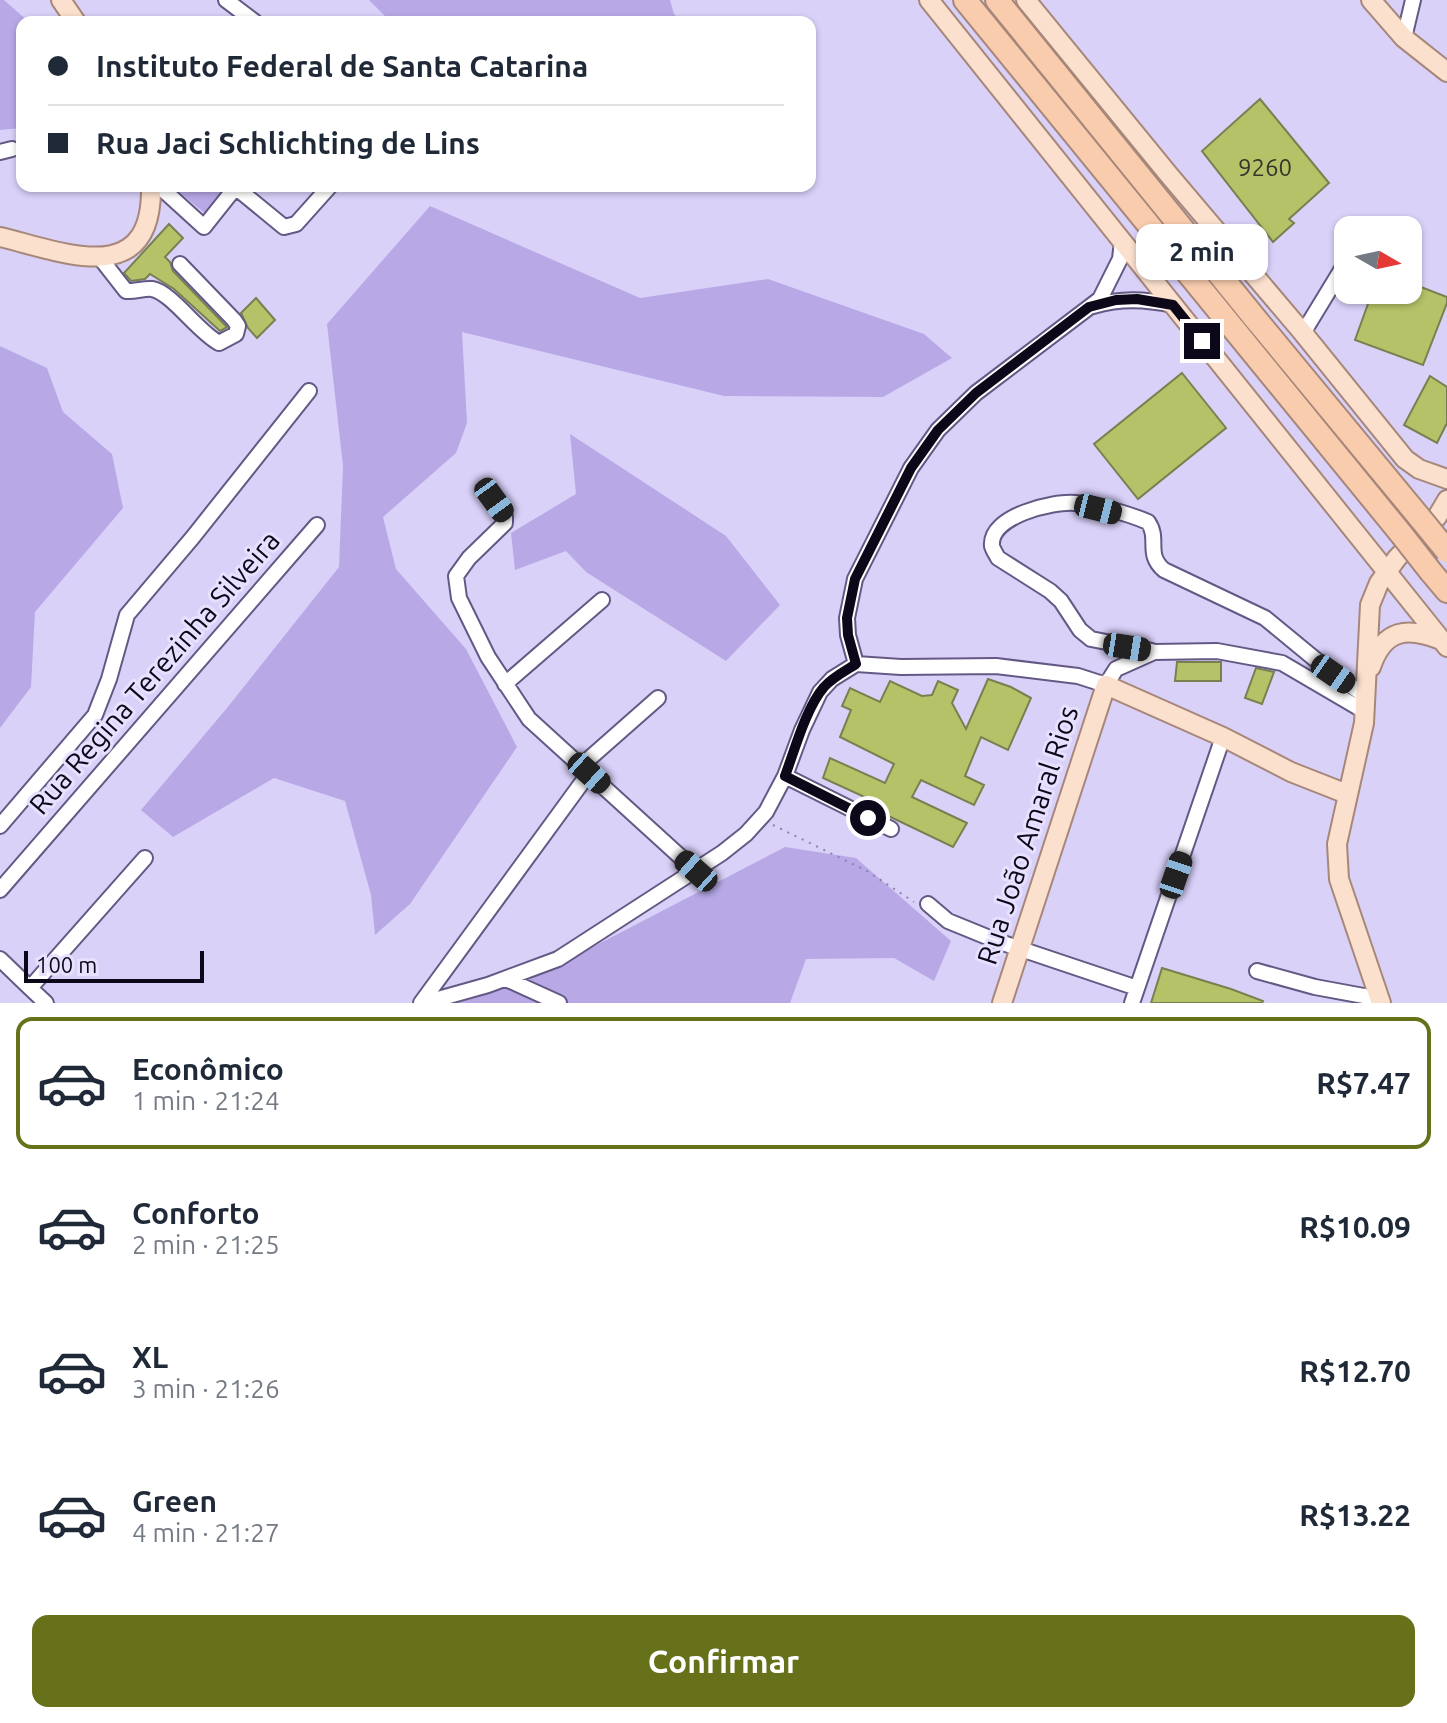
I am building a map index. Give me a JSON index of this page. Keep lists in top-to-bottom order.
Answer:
{
  "streets": {
    "main road": ["Rua João Amaral Rios"],
    "street": ["Rua Regina Terezinha Silveira"]
  },
  "house_numbers": ["9260"],
  "scale_bar": "100 m",
  "north": "right",
  "page": {
    "banner": ["Instituto Federal de Santa Catarina", "Rua Jaci Schlichting de Lins"],
    "bubble": "2 min",
    "scale": "100 m",
    "list": [
      {
        "name": "Econômico",
        "note": "1 min · 21:24",
        "value": "R$7.47"
      },
      {
        "name": "Conforto",
        "note": "2 min · 21:25",
        "value": "R$10.09"
      },
      {
        "name": "XL",
        "note": "3 min · 21:26",
        "value": "R$12.70"
      },
      {
        "name": "Green",
        "note": "4 min · 21:27",
        "value": "R$13.22"
      }
    ],
    "buttons": "Confirmar"
  }
}
